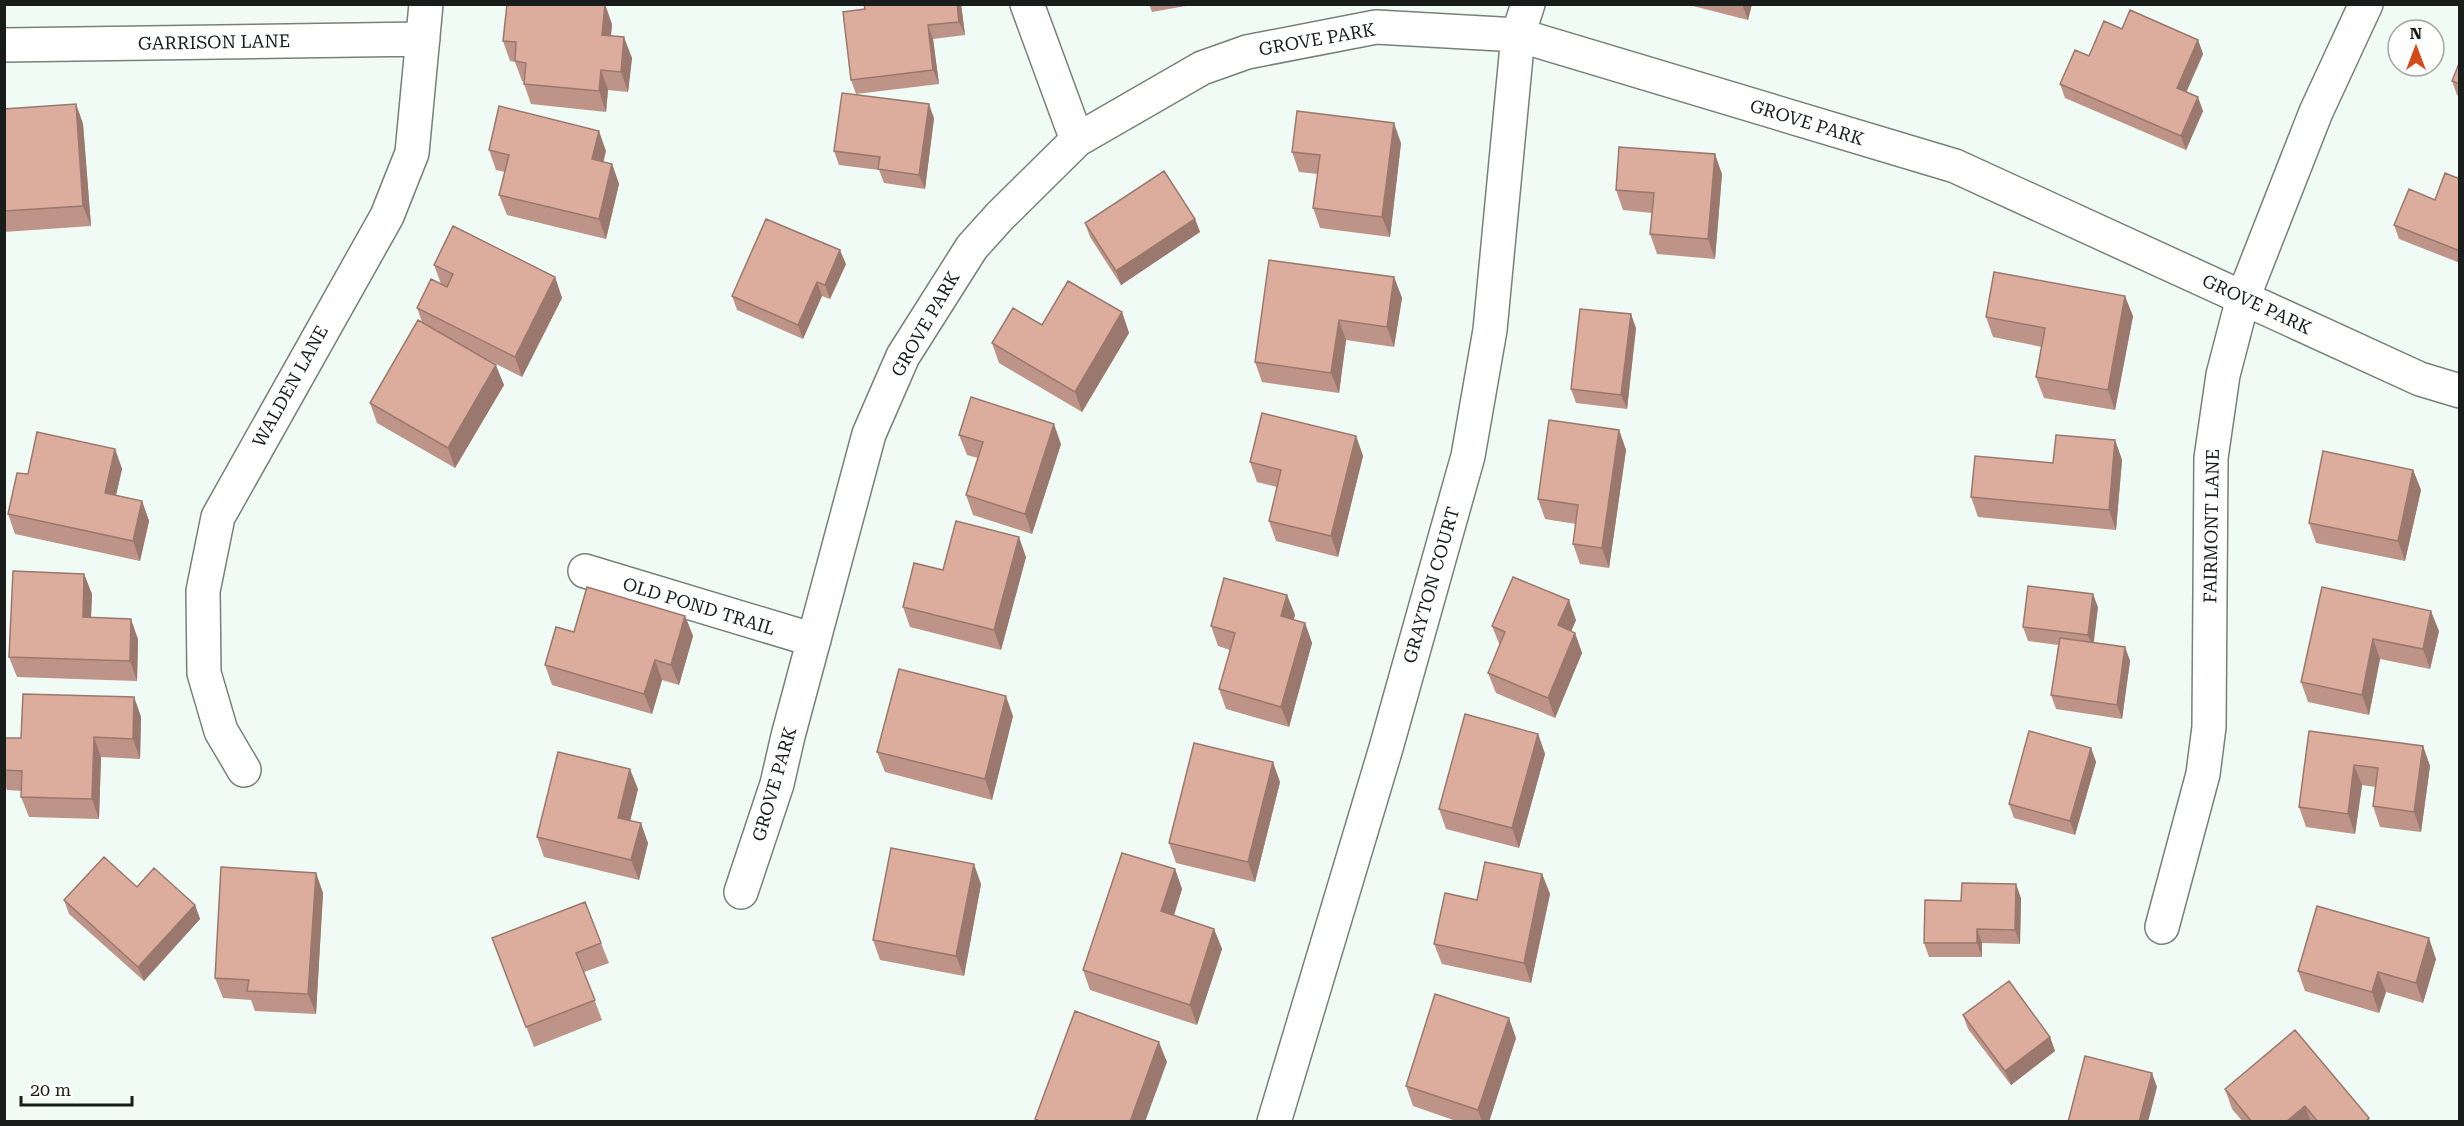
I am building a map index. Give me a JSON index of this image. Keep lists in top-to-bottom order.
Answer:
{
  "streets": {
    "street": [
      "GROVE PARK",
      "GARRISON LANE",
      "WALDEN LANE",
      "FAIRMONT LANE",
      "GRAYTON COURT",
      "OLD POND TRAIL"
    ]
  },
  "crossings": [
    ["GROVE PARK", "FAIRMONT LANE"],
    ["GROVE PARK", "GRAYTON COURT"],
    ["GROVE PARK", "OLD POND TRAIL"],
    ["GARRISON LANE", "WALDEN LANE"]
  ],
  "scale_bar": "20 m",
  "north": "top"
}
